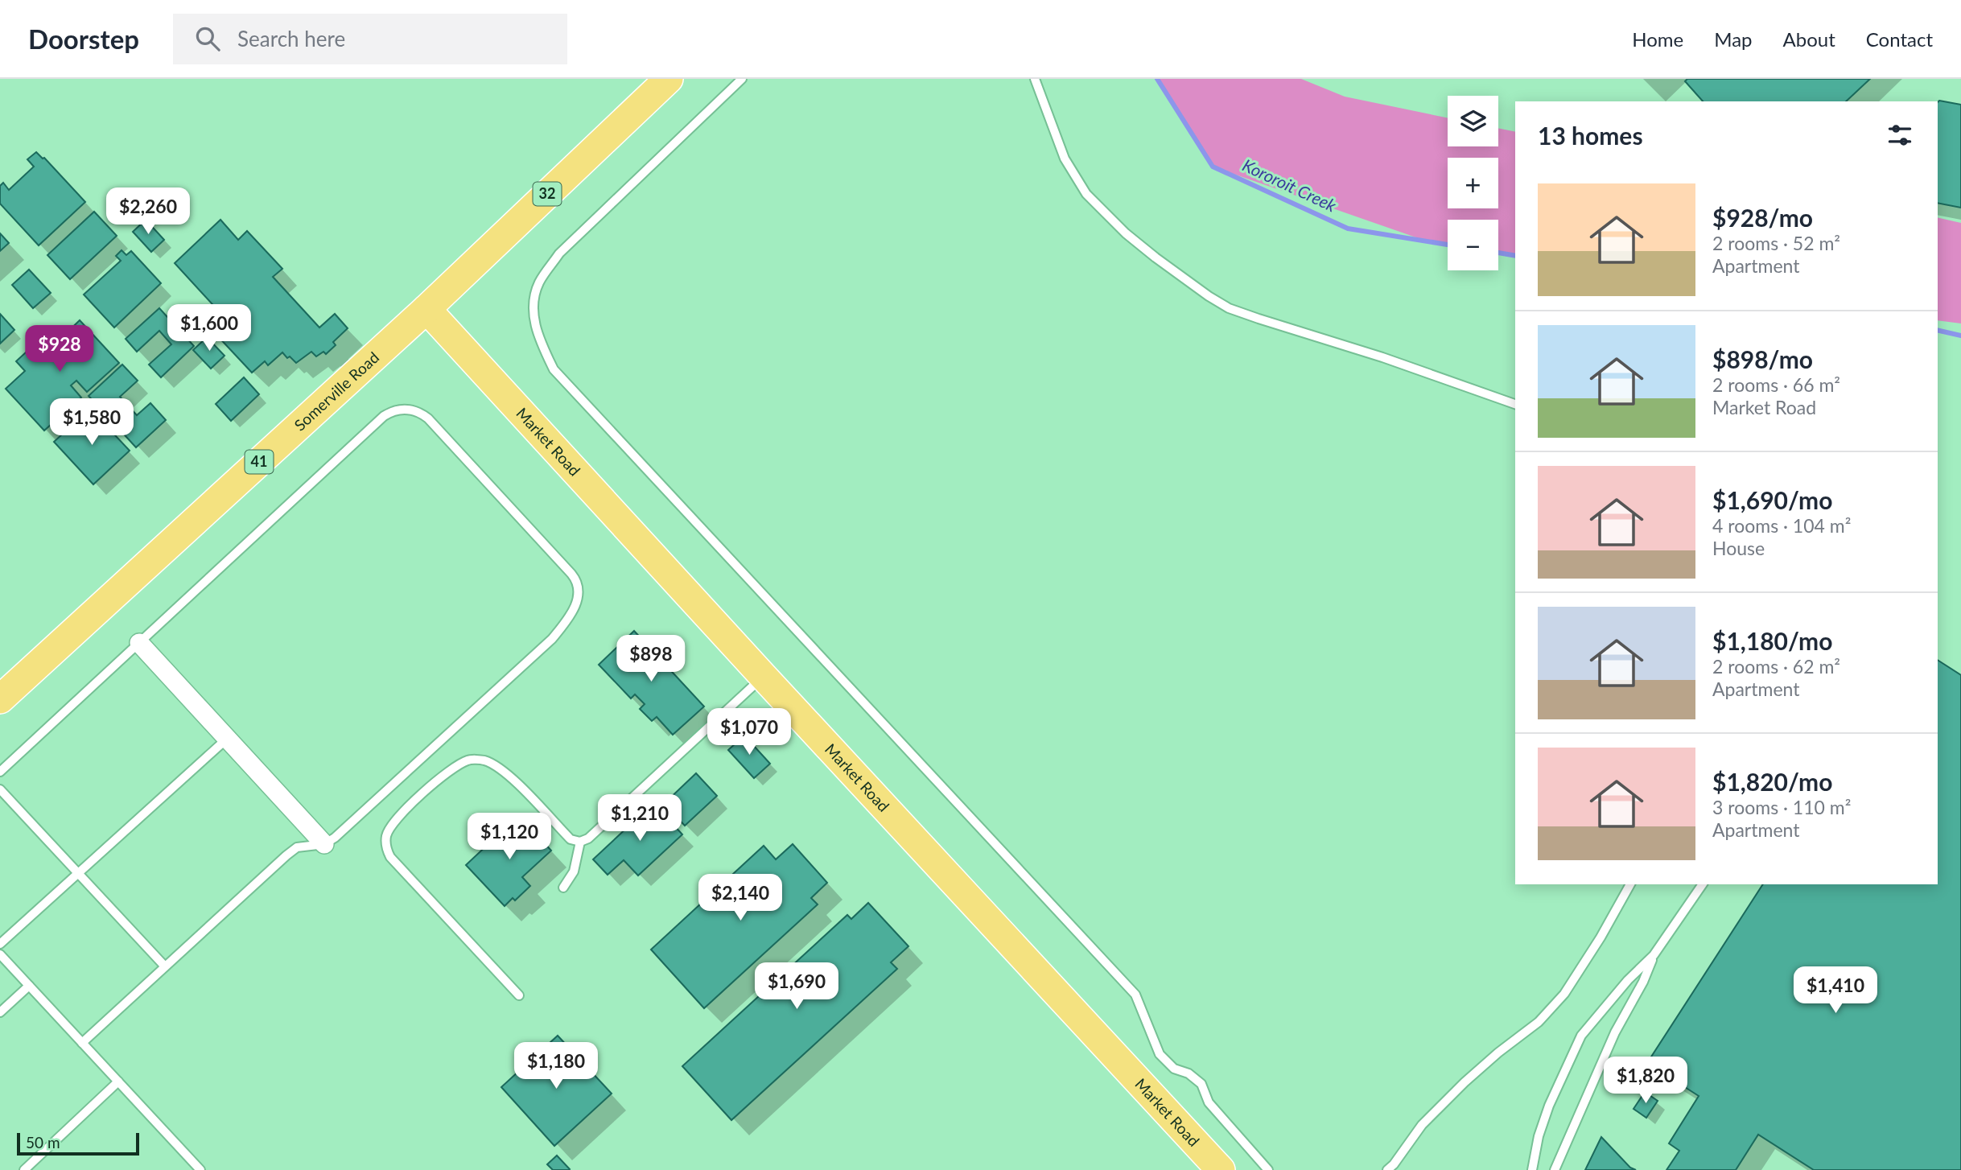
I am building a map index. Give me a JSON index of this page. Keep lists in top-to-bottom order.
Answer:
{
  "streets": {
    "main road": [
      "32",
      "Somerville Road",
      "Market Road",
      "41"
    ]
  },
  "crossings": [
    ["Somerville Road", "Market Road"]
  ],
  "water": ["Kororoit Creek"],
  "scale_bar": "50 m",
  "page": {
    "header": "Doorstep",
    "search": "Search here",
    "nav": [
      "Home",
      "Map",
      "About",
      "Contact"
    ],
    "map_buttons": ["+", "−"],
    "heading": "13 homes",
    "list": [
      {
        "name": "$928/mo",
        "note": "2 rooms · 52 m² · Apartment"
      },
      {
        "name": "$898/mo",
        "note": "2 rooms · 66 m² · Market Road"
      },
      {
        "name": "$1,690/mo",
        "note": "4 rooms · 104 m² · House"
      },
      {
        "name": "$1,180/mo",
        "note": "2 rooms · 62 m² · Apartment"
      },
      {
        "name": "$1,820/mo",
        "note": "3 rooms · 110 m² · Apartment"
      }
    ],
    "price": [
      "$2,260",
      "$1,600",
      "$928",
      "$1,580",
      "$898",
      "$1,070",
      "$1,210",
      "$1,120",
      "$2,140",
      "$1,690",
      "$1,410",
      "$1,180",
      "$1,820"
    ],
    "scale": "50 m"
  }
}
